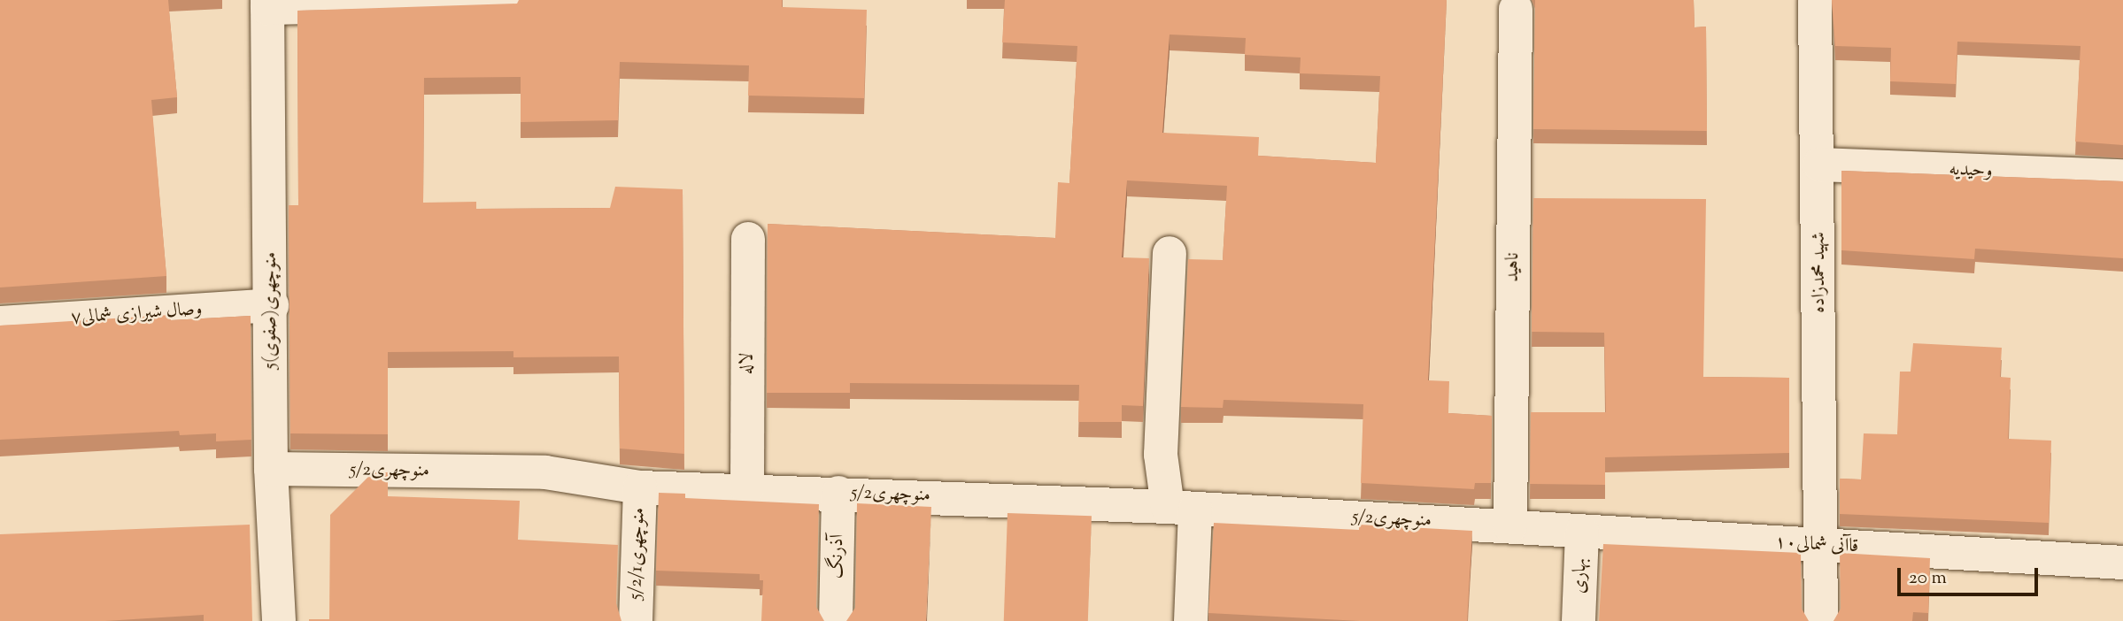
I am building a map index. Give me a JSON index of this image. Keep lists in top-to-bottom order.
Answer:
{
  "streets": {
    "street": [
      "وحیدیه",
      "ناهید",
      "شهید محمدزاده",
      "5منوچهری(صفوی)",
      "وصال شیرازی شمالی۷",
      "لاله",
      "5/2منوچهری",
      "قاآنی شمالی۱۰",
      "5/2/1منوچهری",
      "آذرنگ",
      "بهاری"
    ]
  },
  "crossings": [
    ["وحیدیه", "شهید محمدزاده"],
    ["ناهید", "5/2منوچهری"],
    ["ناهید", "قاآنی شمالی۱۰"],
    ["شهید محمدزاده", "قاآنی شمالی۱۰"],
    ["5منوچهری(صفوی)", "وصال شیرازی شمالی۷"],
    ["5منوچهری(صفوی)", "5/2منوچهری"],
    ["لاله", "5/2منوچهری"],
    ["5/2منوچهری", "قاآنی شمالی۱۰"],
    ["5/2منوچهری", "5/2/1منوچهری"],
    ["5/2منوچهری", "آذرنگ"],
    ["قاآنی شمالی۱۰", "بهاری"]
  ],
  "scale_bar": "20 m"
}
